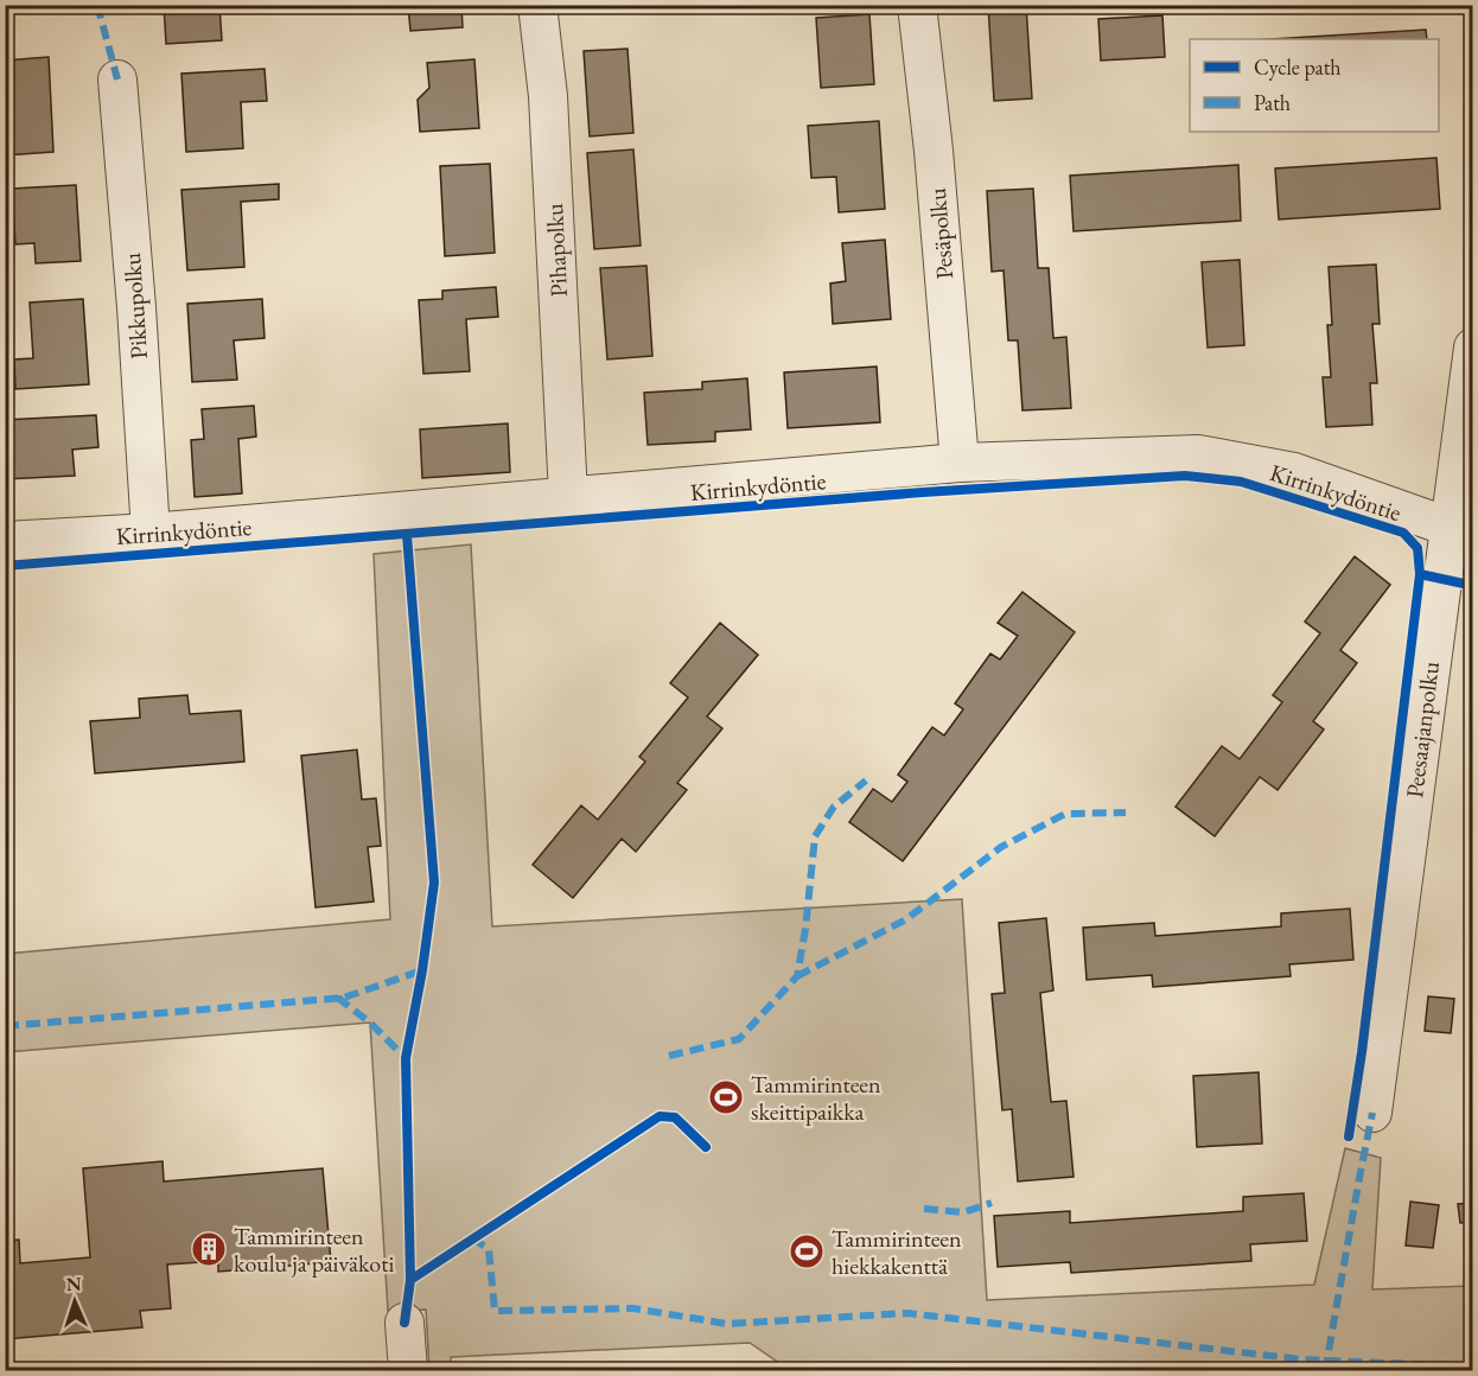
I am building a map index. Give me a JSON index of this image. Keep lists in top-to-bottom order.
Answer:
{
  "streets": {
    "street": [
      "Pesäpolku",
      "Pihapolku",
      "Pikkupolku",
      "Kirrinkydöntie",
      "Peesaajanpolku"
    ]
  },
  "crossings": [
    ["Pesäpolku", "Kirrinkydöntie"],
    ["Pihapolku", "Kirrinkydöntie"],
    ["Pikkupolku", "Kirrinkydöntie"],
    ["Kirrinkydöntie", "Peesaajanpolku"]
  ],
  "places": {
    "sports": ["Tammirinteen skeittipaikka", "Tammirinteen hiekkakenttä"],
    "building": ["Tammirinteen koulu ja päiväkoti"]
  },
  "legend": ["Cycle path", "Path"],
  "north": "top"
}
